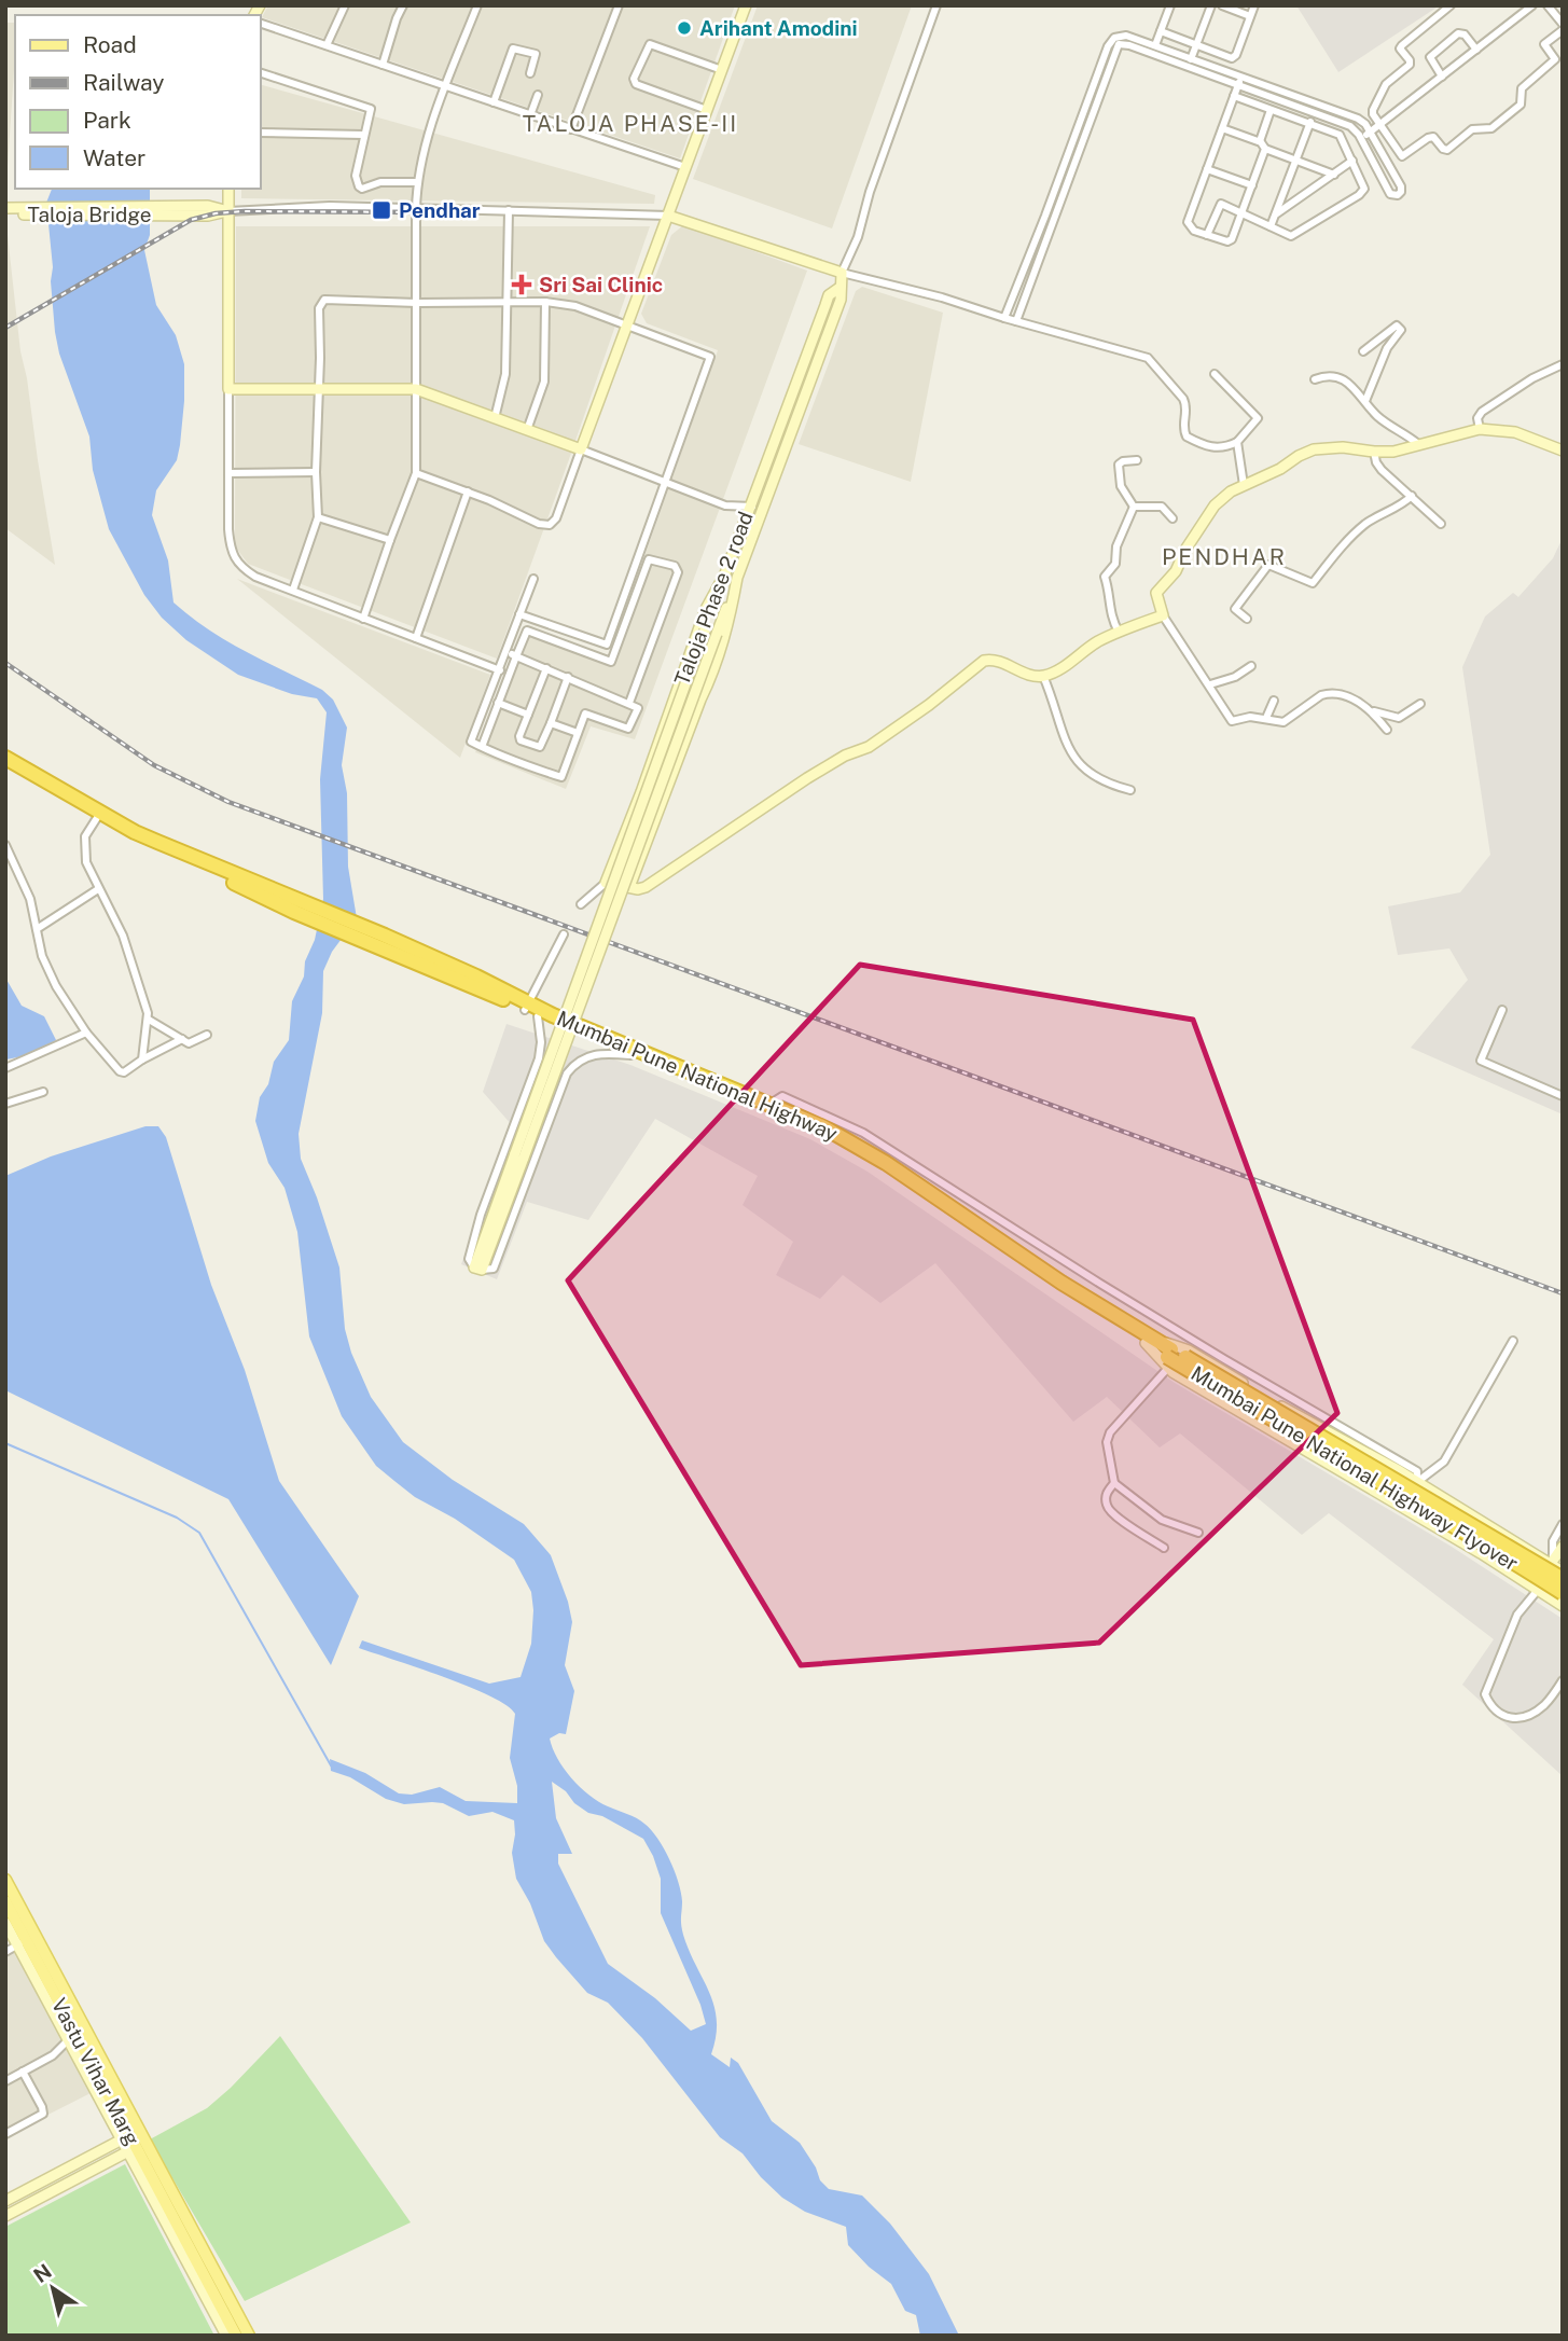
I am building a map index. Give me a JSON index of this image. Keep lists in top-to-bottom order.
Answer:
{
  "streets": {
    "highway": ["Mumbai Pune National Highway", "Mumbai Pune National Highway Flyover"],
    "main road": ["Vastu Vihar Marg"],
    "street": ["Taloja Bridge", "Taloja Phase 2 road"]
  },
  "crossings": [
    ["Mumbai Pune National Highway", "Mumbai Pune National Highway Flyover"]
  ],
  "districts": ["TALOJA PHASE-II", "PENDHAR"],
  "places": {
    "other": ["Arihant Amodini"],
    "transit": ["Pendhar"],
    "health": ["Sri Sai Clinic"]
  },
  "legend": [
    "Road",
    "Railway",
    "Park",
    "Water"
  ],
  "north": "top left"
}
